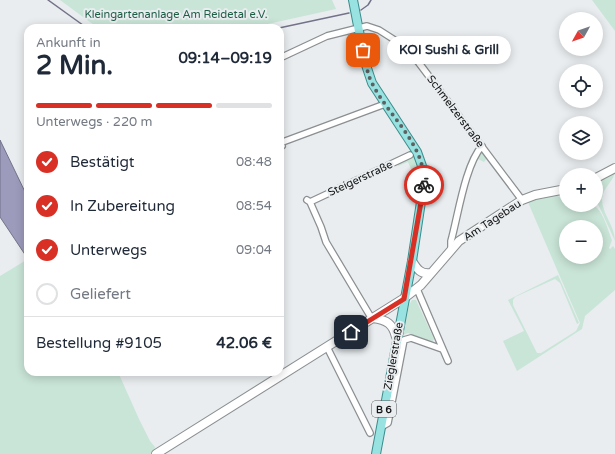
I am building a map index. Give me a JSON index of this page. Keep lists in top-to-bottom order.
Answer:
{
  "streets": {
    "main road": ["Zieglerstraße", "B 6"],
    "street": ["Schmelzerstraße", "Steigerstraße", "Am Tagebau"]
  },
  "crossings": [
    ["Schmelzerstraße", "Am Tagebau"],
    ["Schmelzerstraße", "Zieglerstraße"],
    ["Steigerstraße", "Am Tagebau"],
    ["Am Tagebau", "Zieglerstraße"]
  ],
  "parks": ["Kleingartenanlage Am Reidetal e.V."],
  "places": ["KOI Sushi & Grill"],
  "north": "bottom left",
  "page": {
    "map_buttons": ["+", "−"],
    "heading": ["2 Min.", "Ankunft in", "09:14–09:19"],
    "panel": ["Bestellung #9105", "42.06 €"],
    "bubble": "KOI Sushi & Grill",
    "bar": "Unterwegs · 220 m",
    "list": [
      ["Bestätigt", "08:48"],
      ["In Zubereitung", "08:54"],
      ["Unterwegs", "09:04"],
      "Geliefert"
    ]
  }
}
